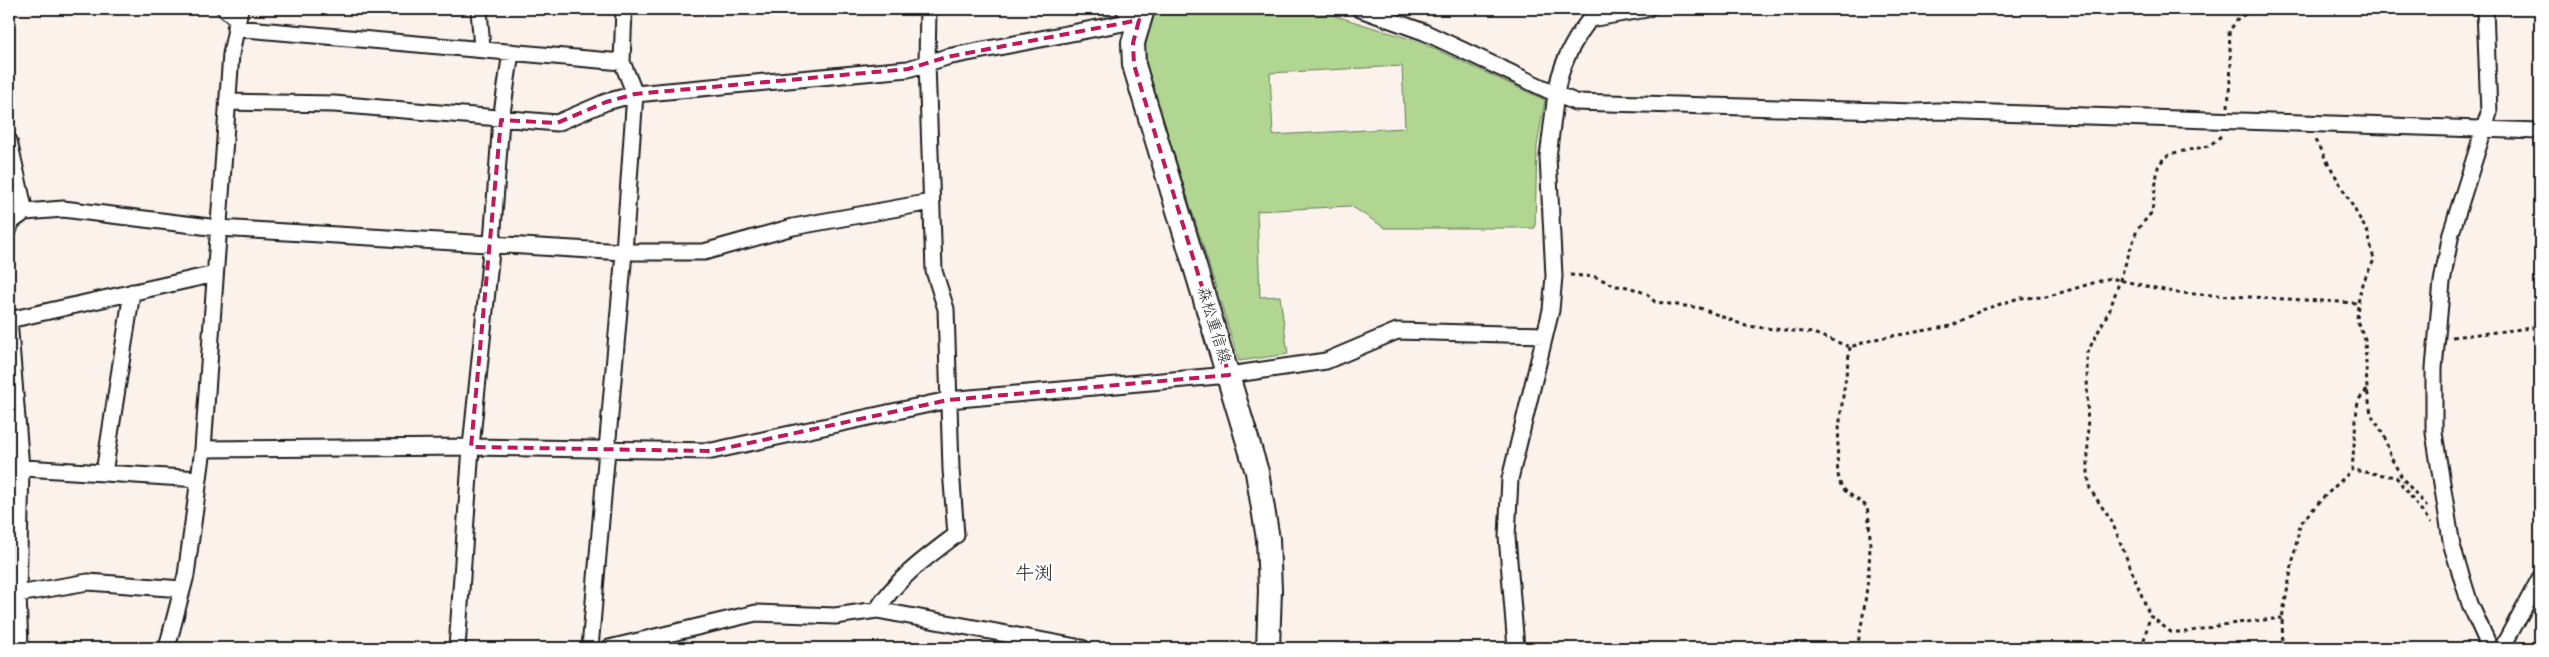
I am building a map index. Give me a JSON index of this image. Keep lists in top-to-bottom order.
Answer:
{
  "streets": {
    "main road": ["森松重信線"]
  },
  "districts": ["牛渕"]
}
